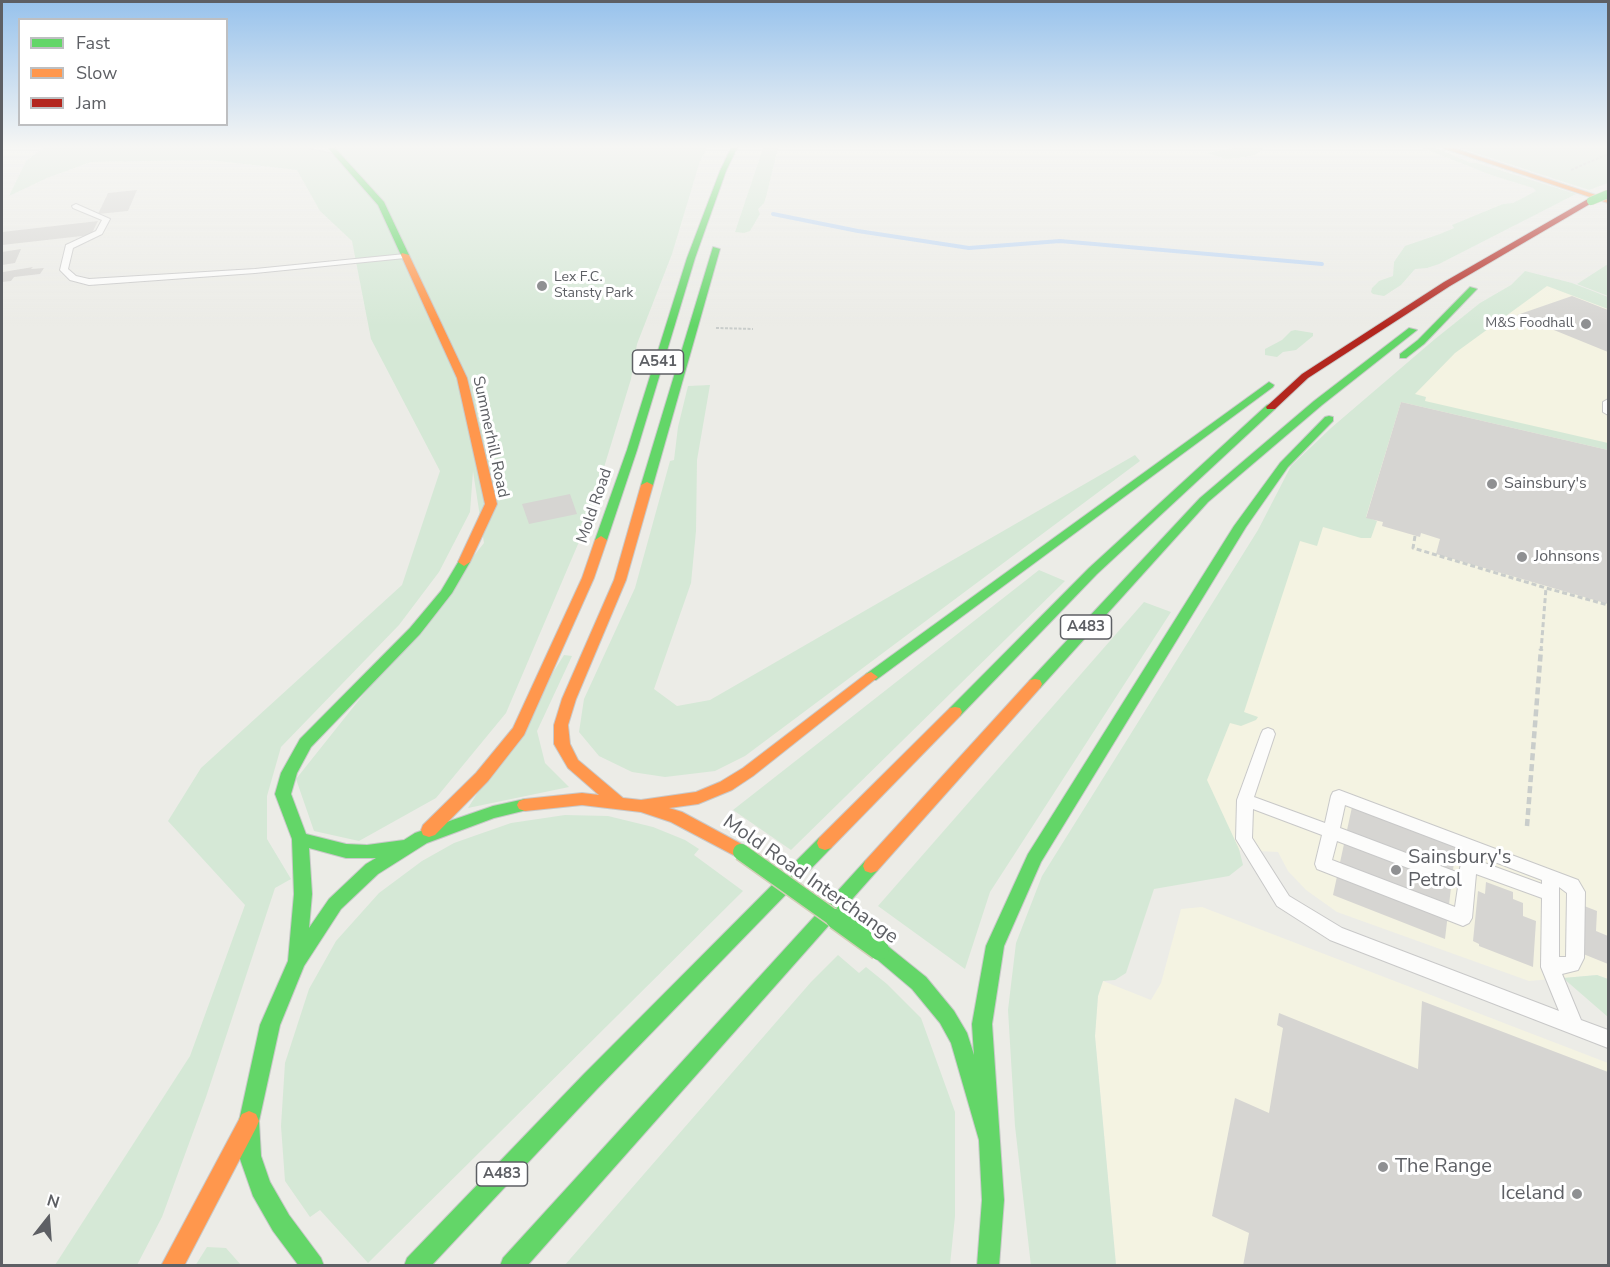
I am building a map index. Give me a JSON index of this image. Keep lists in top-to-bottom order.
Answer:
{
  "streets": {
    "main road": [
      "A541",
      "Summerhill Road",
      "Mold Road",
      "A483",
      "Mold Road Interchange"
    ]
  },
  "crossings": [
    ["Summerhill Road", "Mold Road Interchange"],
    ["Mold Road", "Mold Road Interchange"],
    ["A483", "Mold Road Interchange"]
  ],
  "places": [
    "Lex F.C. Stansty Park",
    "M&S Foodhall",
    "Sainsbury's",
    "Johnsons",
    "Sainsbury's Petrol",
    "The Range",
    "Iceland"
  ],
  "legend": ["Fast", "Slow", "Jam"],
  "north": "top"
}
